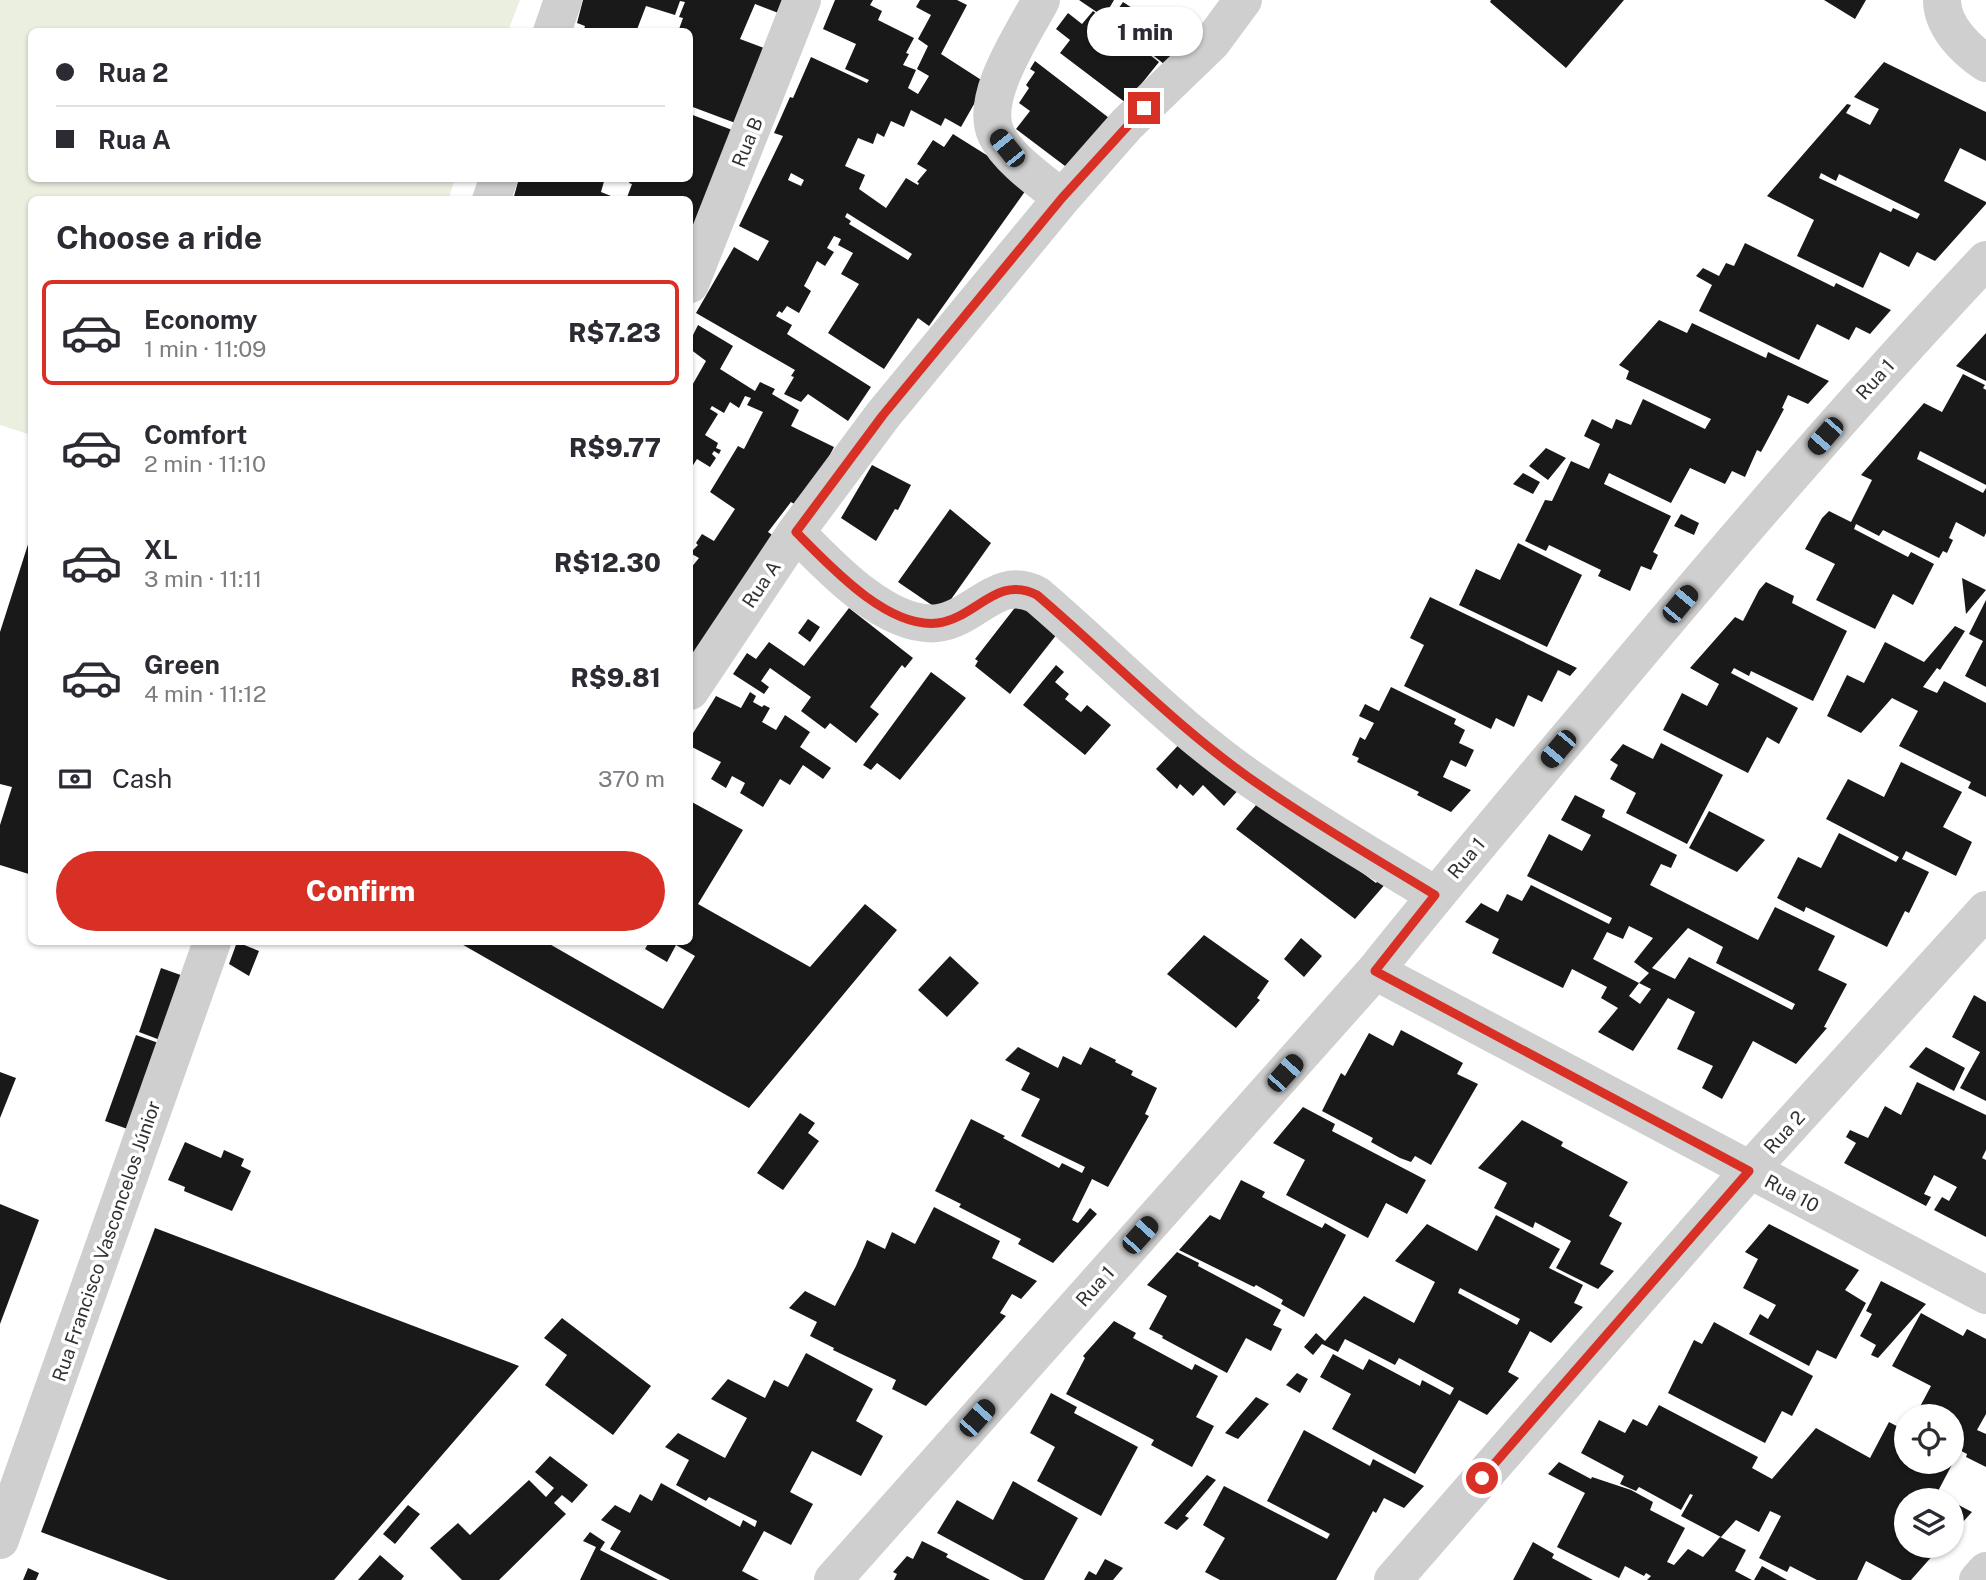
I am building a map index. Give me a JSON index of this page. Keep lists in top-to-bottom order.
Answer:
{
  "streets": {
    "street": [
      "Rua B",
      "Rua 1",
      "Rua A",
      "Rua 2",
      "Rua 10",
      "Rua Francisco Vasconcelos Júnior"
    ]
  },
  "crossings": [
    ["Rua 1", "Rua 10"],
    ["Rua 2", "Rua 10"]
  ],
  "page": {
    "bubble": "1 min",
    "banner": ["Rua 2", "Rua A"],
    "heading": "Choose a ride",
    "list": [
      {
        "name": "Economy",
        "note": "1 min · 11:09",
        "value": "R$7.23"
      },
      {
        "name": "Comfort",
        "note": "2 min · 11:10",
        "value": "R$9.77"
      },
      {
        "name": "XL",
        "note": "3 min · 11:11",
        "value": "R$12.30"
      },
      {
        "name": "Green",
        "note": "4 min · 11:12",
        "value": "R$9.81"
      }
    ],
    "pay": ["Cash", "370 m"],
    "buttons": "Confirm"
  }
}
